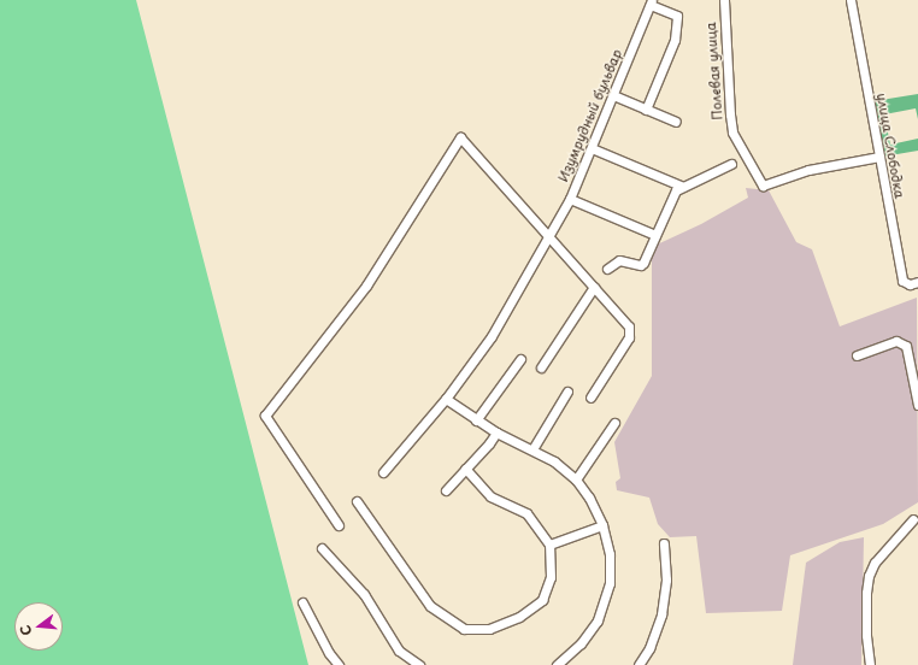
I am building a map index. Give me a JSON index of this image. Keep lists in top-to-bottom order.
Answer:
{
  "streets": {
    "street": ["Полевая улица", "Изумрудный бульвар", "улица Слободка"]
  },
  "crossings": [
    ["Полевая улица", "улица Слободка"]
  ],
  "north": "left"
}
